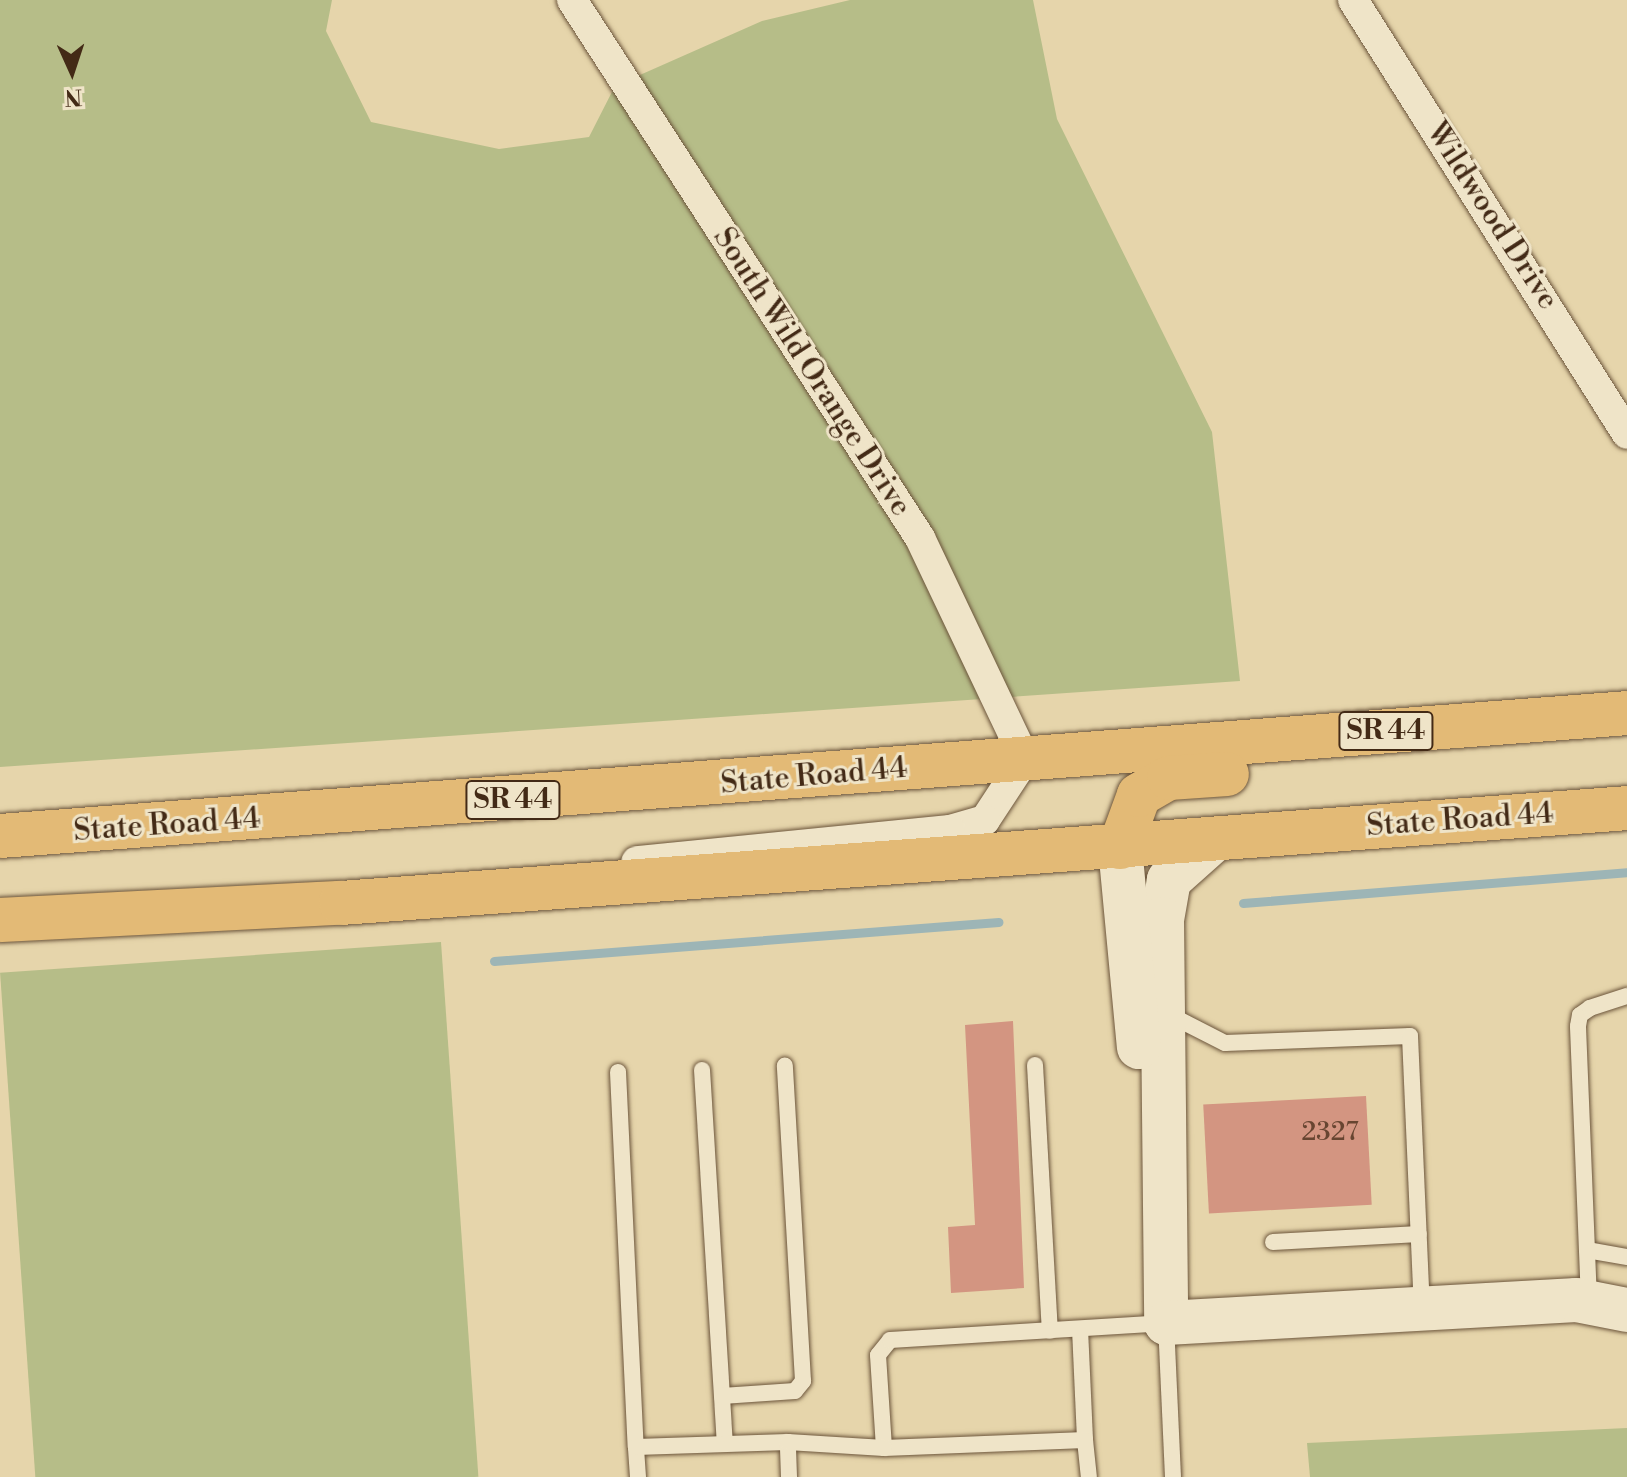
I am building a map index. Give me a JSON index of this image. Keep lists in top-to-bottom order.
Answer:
{
  "streets": {
    "main road": ["SR 44", "State Road 44"],
    "street": ["Wildwood Drive", "South Wild Orange Drive"]
  },
  "crossings": [
    ["South Wild Orange Drive", "State Road 44"]
  ],
  "house_numbers": ["2327"],
  "north": "bottom"
}
